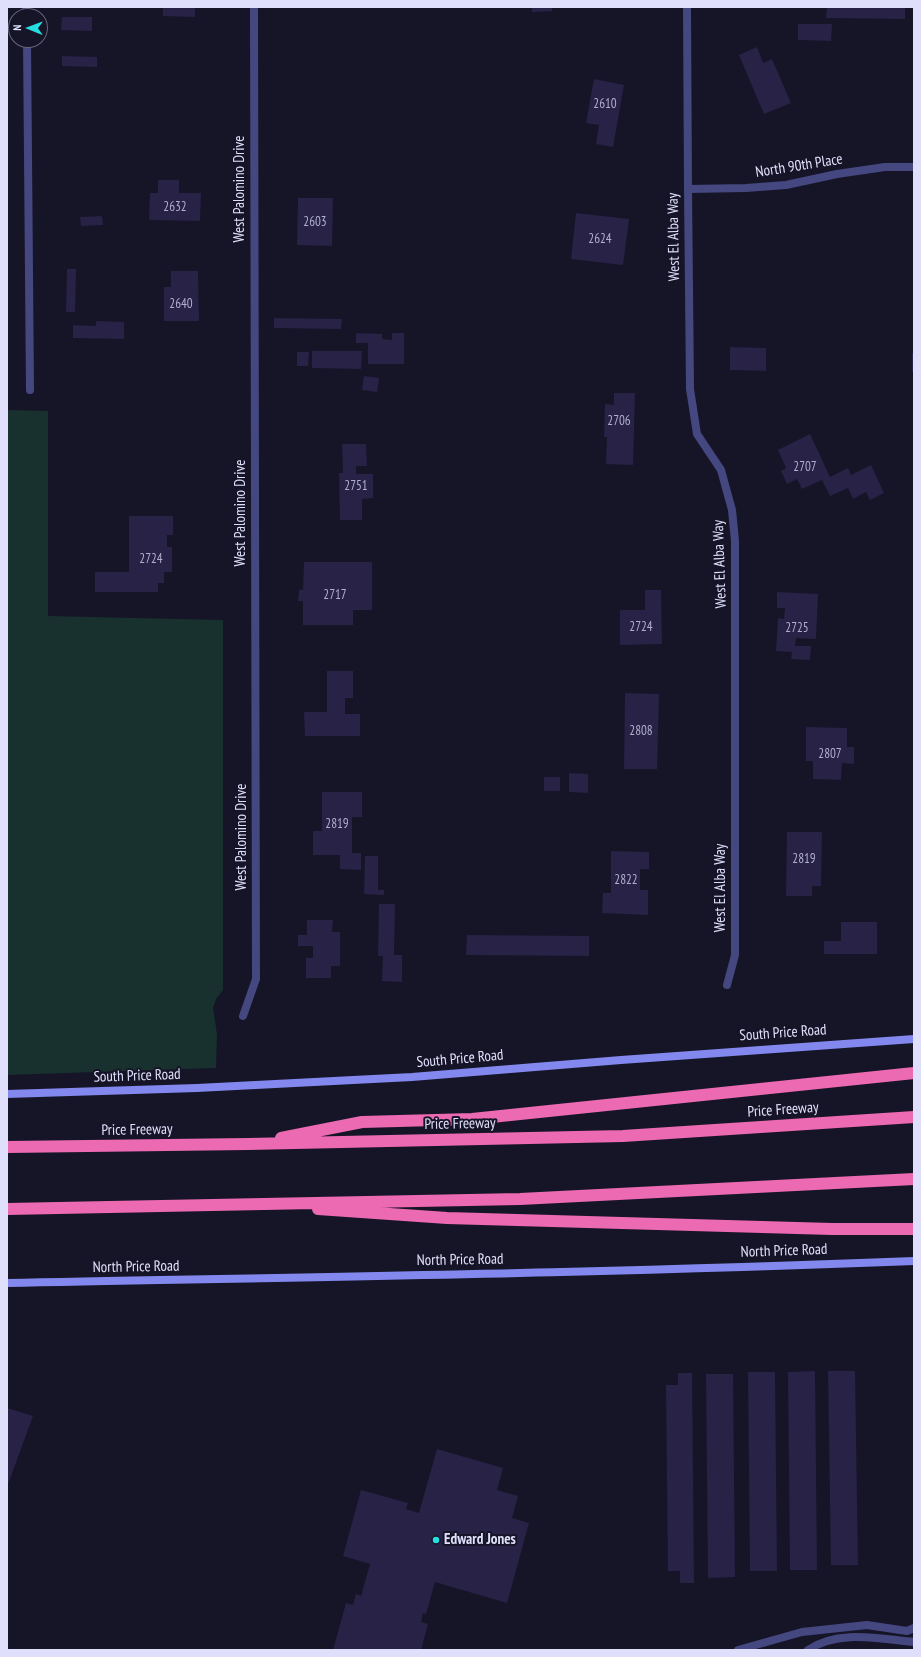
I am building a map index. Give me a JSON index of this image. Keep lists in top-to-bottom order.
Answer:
{
  "streets": {
    "highway": ["Price Freeway"],
    "main road": ["South Price Road", "North Price Road"],
    "street": ["North 90th Place", "West Palomino Drive", "West El Alba Way"]
  },
  "crossings": [
    ["North 90th Place", "West El Alba Way"]
  ],
  "places": ["Edward Jones"],
  "house_numbers": [
    "2610",
    "2632",
    "2603",
    "2624",
    "2640",
    "2706",
    "2707",
    "2751",
    "2724",
    "2717",
    "2724",
    "2725",
    "2808",
    "2807",
    "2819",
    "2819",
    "2822"
  ],
  "north": "left"
}
